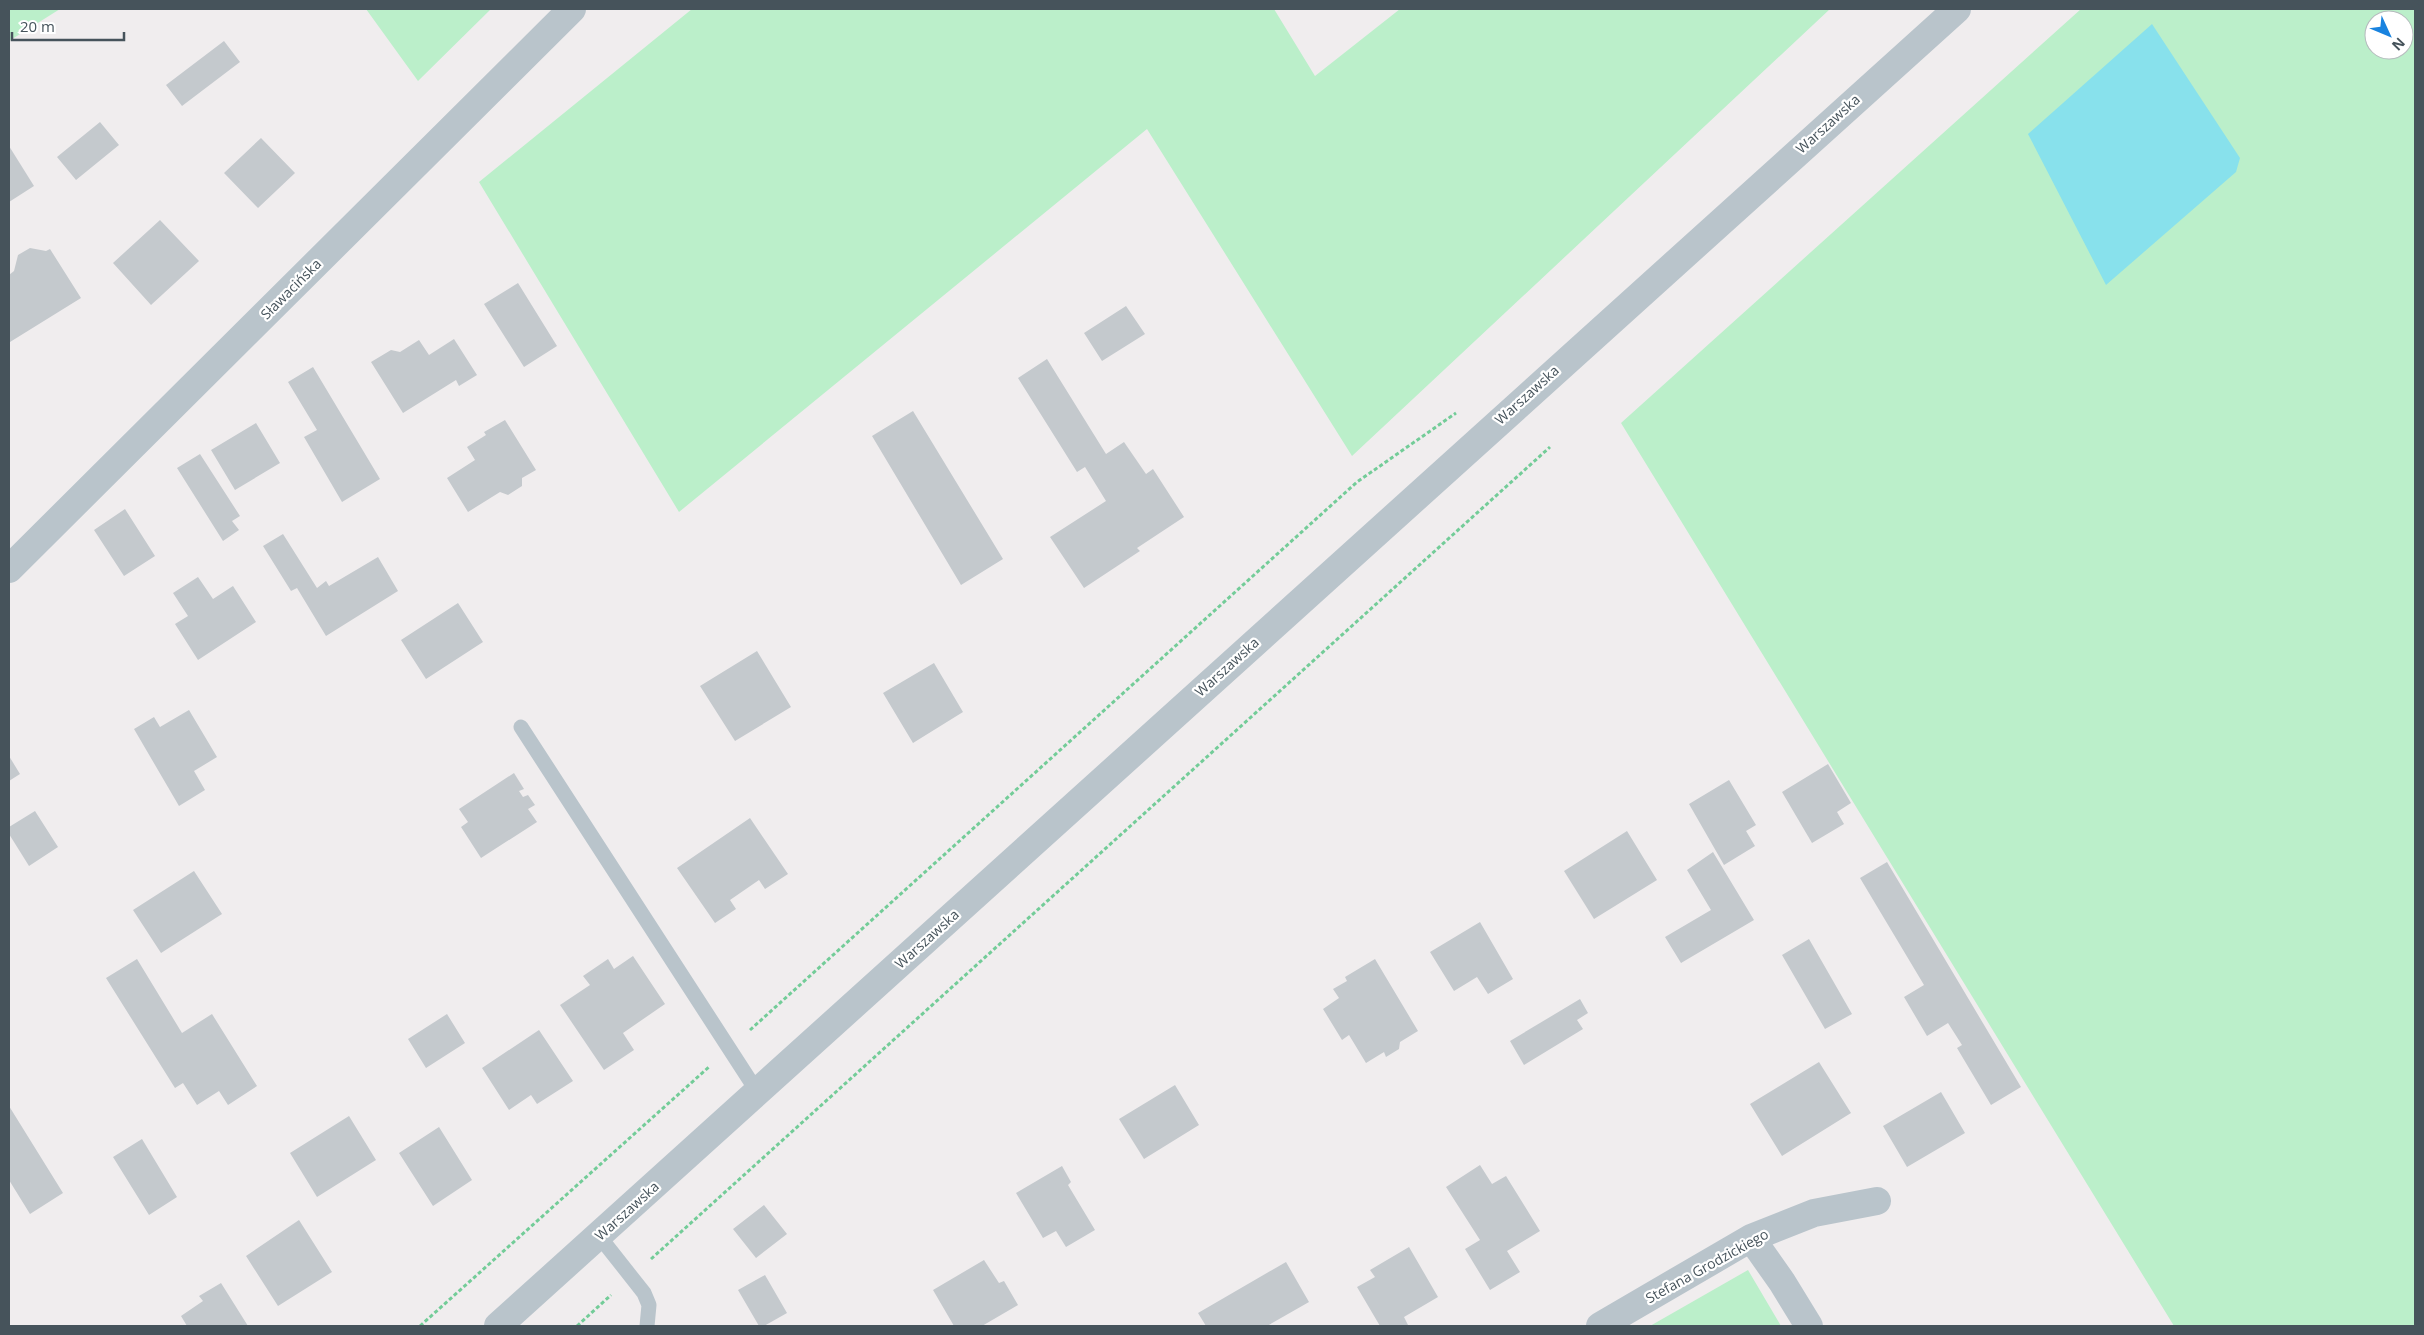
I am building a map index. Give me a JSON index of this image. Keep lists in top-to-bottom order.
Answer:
{
  "streets": {
    "street": ["Warszawska", "Sławacińska", "Stefana Grodzickiego"]
  },
  "scale_bar": "20 m",
  "north": "bottom right"
}
